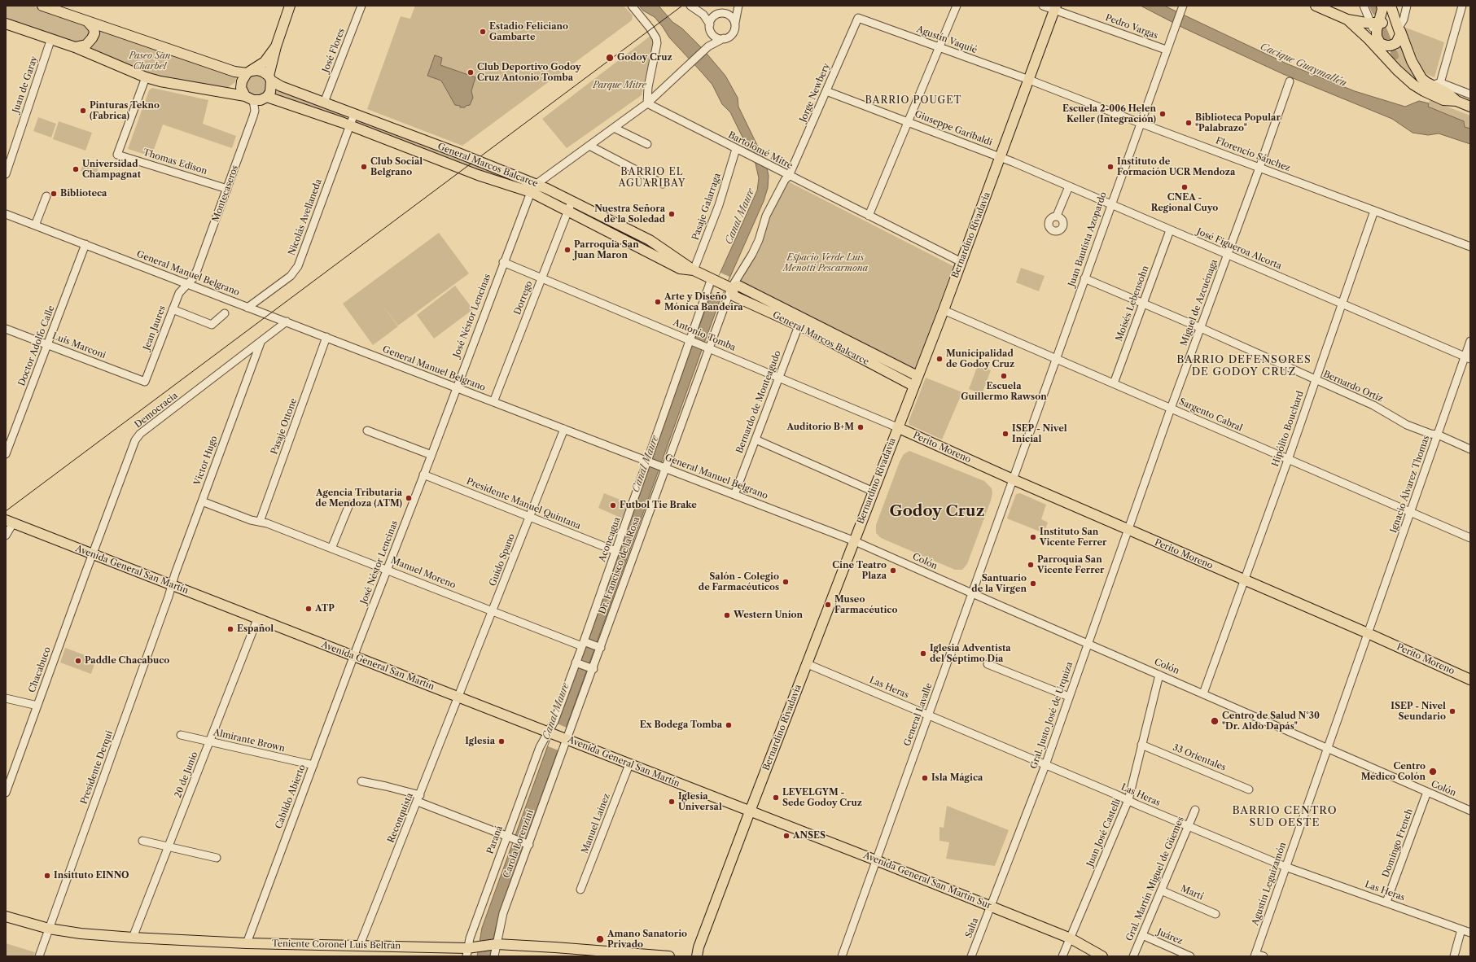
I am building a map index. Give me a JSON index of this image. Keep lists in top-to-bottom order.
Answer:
{
  "streets": {
    "main road": [
      "General Marcos Balcarce",
      "Bernardino Rivadavia",
      "Perito Moreno",
      "Avenida General San Martín",
      "Avenida General San Martín Sur",
      "Teniente Coronel Luis Beltrán"
    ],
    "street": [
      "Pedro Vargas",
      "Agustín Vaquié",
      "José Flores",
      "Juan de Garay",
      "Jorge Newbery",
      "Giuseppe Garibaldi",
      "Bartolomé Mitre",
      "Florencio Sánchez",
      "Thomas Edison",
      "Montecaseros",
      "Pasaje Galarraga",
      "Nicolás Avellaneda",
      "Juan Bautista Azopardo",
      "José Figueroa Alcorta",
      "General Manuel Belgrano",
      "Dorrego",
      "Miguel de Azcuénaga",
      "Moisés Lebensohn",
      "José Néstor Lencinas",
      "Jean Jaures",
      "Antonio Tomba",
      "Doctor Adolfo Calle",
      "Luis Marconi",
      "Bernardo Ortiz",
      "Bernardo de Monteagudo",
      "Democracia",
      "Sargento Cabral",
      "Pasaje Ottone",
      "Hipólito Bouchard",
      "Victor Hugo",
      "Ignacio Álvarez Thomas",
      "Presidente Manuel Quintana",
      "Aconcagua",
      "Guido Spano",
      "Colón",
      "Dr. Francisco de la Rosa",
      "Manuel Moreno",
      "Chacabuco",
      "Las Heras",
      "General Lavalle",
      "Gral. Justo José de Urquiza",
      "Almirante Brown",
      "33 Orientales",
      "Presidente Derqui",
      "20 de Junio",
      "Cabildo Abierto",
      "Reconquista",
      "Manuel Lainez",
      "Juan José Castelli",
      "Paraná",
      "Domingo French",
      "Carola Lorenzini",
      "Gral. Martín Miguel de Güemes",
      "Agustín Leguizamón",
      "Martí",
      "Salta",
      "Juárez"
    ]
  },
  "crossings": [
    ["Pedro Vargas", "Bernardino Rivadavia"],
    ["Pedro Vargas", "Juan Bautista Azopardo"],
    ["Agustín Vaquié", "Jorge Newbery"],
    ["Agustín Vaquié", "Florencio Sánchez"],
    ["Agustín Vaquié", "Bernardino Rivadavia"],
    ["José Flores", "General Marcos Balcarce"],
    ["Jorge Newbery", "Giuseppe Garibaldi"],
    ["Jorge Newbery", "Bartolomé Mitre"],
    ["Jorge Newbery", "General Marcos Balcarce"],
    ["Jorge Newbery", "Dr. Francisco de la Rosa"],
    ["Giuseppe Garibaldi", "Bernardino Rivadavia"],
    ["Giuseppe Garibaldi", "José Figueroa Alcorta"],
    ["Bartolomé Mitre", "Pasaje Galarraga"],
    ["Bartolomé Mitre", "Bernardino Rivadavia"],
    ["Florencio Sánchez", "Bernardino Rivadavia"],
    ["Florencio Sánchez", "Juan Bautista Azopardo"],
    ["Florencio Sánchez", "Miguel de Azcuénaga"],
    ["Florencio Sánchez", "Hipólito Bouchard"],
    ["Thomas Edison", "Montecaseros"],
    ["General Marcos Balcarce", "Montecaseros"],
    ["General Marcos Balcarce", "Pasaje Galarraga"],
    ["General Marcos Balcarce", "Nicolás Avellaneda"],
    ["General Marcos Balcarce", "Bernardino Rivadavia"],
    ["General Marcos Balcarce", "Dorrego"],
    ["General Marcos Balcarce", "José Néstor Lencinas"],
    ["General Marcos Balcarce", "Bernardo de Monteagudo"],
    ["General Marcos Balcarce", "Aconcagua"],
    ["General Marcos Balcarce", "Dr. Francisco de la Rosa"],
    ["Montecaseros", "General Manuel Belgrano"],
    ["Montecaseros", "Jean Jaures"],
    ["Nicolás Avellaneda", "General Manuel Belgrano"],
    ["Bernardino Rivadavia", "José Figueroa Alcorta"],
    ["Bernardino Rivadavia", "General Manuel Belgrano"],
    ["Bernardino Rivadavia", "Antonio Tomba"],
    ["Bernardino Rivadavia", "Sargento Cabral"],
    ["Bernardino Rivadavia", "Perito Moreno"],
    ["Bernardino Rivadavia", "Colón"],
    ["Bernardino Rivadavia", "Avenida General San Martín"],
    ["Bernardino Rivadavia", "Las Heras"],
    ["Bernardino Rivadavia", "Avenida General San Martín Sur"],
    ["Juan Bautista Azopardo", "José Figueroa Alcorta"],
    ["Juan Bautista Azopardo", "Bernardo Ortiz"],
    ["Juan Bautista Azopardo", "Sargento Cabral"],
    ["Juan Bautista Azopardo", "Perito Moreno"],
    ["Juan Bautista Azopardo", "General Lavalle"],
    ["José Figueroa Alcorta", "Miguel de Azcuénaga"],
    ["José Figueroa Alcorta", "Moisés Lebensohn"],
    ["José Figueroa Alcorta", "Hipólito Bouchard"],
    ["José Figueroa Alcorta", "Ignacio Álvarez Thomas"],
    ["General Manuel Belgrano", "Dorrego"],
    ["General Manuel Belgrano", "José Néstor Lencinas"],
    ["General Manuel Belgrano", "Jean Jaures"],
    ["General Manuel Belgrano", "Doctor Adolfo Calle"],
    ["General Manuel Belgrano", "Bernardo de Monteagudo"],
    ["General Manuel Belgrano", "Democracia"],
    ["General Manuel Belgrano", "Pasaje Ottone"],
    ["General Manuel Belgrano", "Aconcagua"],
    ["General Manuel Belgrano", "Guido Spano"],
    ["General Manuel Belgrano", "Colón"],
    ["General Manuel Belgrano", "Dr. Francisco de la Rosa"],
    ["Dorrego", "Antonio Tomba"],
    ["Miguel de Azcuénaga", "Bernardo Ortiz"],
    ["Miguel de Azcuénaga", "Sargento Cabral"],
    ["Miguel de Azcuénaga", "Perito Moreno"],
    ["Miguel de Azcuénaga", "Gral. Justo José de Urquiza"],
    ["Moisés Lebensohn", "Bernardo Ortiz"],
    ["Moisés Lebensohn", "Sargento Cabral"],
    ["José Néstor Lencinas", "Antonio Tomba"],
    ["José Néstor Lencinas", "Presidente Manuel Quintana"],
    ["José Néstor Lencinas", "Avenida General San Martín"],
    ["José Néstor Lencinas", "Manuel Moreno"],
    ["José Néstor Lencinas", "Cabildo Abierto"],
    ["Jean Jaures", "Luis Marconi"],
    ["Antonio Tomba", "Bernardo de Monteagudo"],
    ["Antonio Tomba", "Perito Moreno"],
    ["Antonio Tomba", "Aconcagua"],
    ["Antonio Tomba", "Dr. Francisco de la Rosa"],
    ["Doctor Adolfo Calle", "Luis Marconi"],
    ["Bernardo Ortiz", "Hipólito Bouchard"],
    ["Bernardo Ortiz", "Ignacio Álvarez Thomas"],
    ["Democracia", "Victor Hugo"],
    ["Democracia", "Avenida General San Martín"],
    ["Democracia", "Chacabuco"],
    ["Sargento Cabral", "Hipólito Bouchard"],
    ["Sargento Cabral", "Ignacio Álvarez Thomas"],
    ["Pasaje Ottone", "Manuel Moreno"],
    ["Hipólito Bouchard", "Perito Moreno"],
    ["Perito Moreno", "Ignacio Álvarez Thomas"],
    ["Perito Moreno", "General Lavalle"],
    ["Perito Moreno", "Gral. Justo José de Urquiza"],
    ["Perito Moreno", "Agustín Leguizamón"],
    ["Victor Hugo", "Avenida General San Martín"],
    ["Victor Hugo", "Manuel Moreno"],
    ["Victor Hugo", "Presidente Derqui"],
    ["Ignacio Álvarez Thomas", "Agustín Leguizamón"],
    ["Presidente Manuel Quintana", "Aconcagua"],
    ["Presidente Manuel Quintana", "Guido Spano"],
    ["Aconcagua", "Avenida General San Martín"],
    ["Aconcagua", "Manuel Moreno"],
    ["Aconcagua", "Paraná"],
    ["Guido Spano", "Avenida General San Martín"],
    ["Guido Spano", "Manuel Moreno"],
    ["Guido Spano", "Reconquista"],
    ["Colón", "General Lavalle"],
    ["Colón", "Gral. Justo José de Urquiza"],
    ["Colón", "Juan José Castelli"],
    ["Colón", "Domingo French"],
    ["Colón", "Agustín Leguizamón"],
    ["Dr. Francisco de la Rosa", "Avenida General San Martín"],
    ["Dr. Francisco de la Rosa", "Manuel Moreno"],
    ["Dr. Francisco de la Rosa", "Carola Lorenzini"],
    ["Avenida General San Martín", "Chacabuco"],
    ["Avenida General San Martín", "Presidente Derqui"],
    ["Avenida General San Martín", "20 de Junio"],
    ["Avenida General San Martín", "Cabildo Abierto"],
    ["Avenida General San Martín", "Reconquista"],
    ["Avenida General San Martín", "Manuel Lainez"],
    ["Avenida General San Martín", "Paraná"],
    ["Avenida General San Martín", "Carola Lorenzini"],
    ["Avenida General San Martín", "Avenida General San Martín Sur"],
    ["Las Heras", "General Lavalle"],
    ["Las Heras", "Gral. Justo José de Urquiza"],
    ["Las Heras", "Juan José Castelli"],
    ["Las Heras", "Domingo French"],
    ["Las Heras", "Gral. Martín Miguel de Güemes"],
    ["Las Heras", "Agustín Leguizamón"],
    ["General Lavalle", "Avenida General San Martín Sur"],
    ["Gral. Justo José de Urquiza", "Avenida General San Martín Sur"],
    ["Gral. Justo José de Urquiza", "Salta"],
    ["Almirante Brown", "20 de Junio"],
    ["Almirante Brown", "Cabildo Abierto"],
    ["33 Orientales", "Juan José Castelli"],
    ["Presidente Derqui", "Teniente Coronel Luis Beltrán"],
    ["20 de Junio", "Teniente Coronel Luis Beltrán"],
    ["Cabildo Abierto", "Teniente Coronel Luis Beltrán"],
    ["Reconquista", "Teniente Coronel Luis Beltrán"],
    ["Juan José Castelli", "Avenida General San Martín Sur"],
    ["Paraná", "Teniente Coronel Luis Beltrán"],
    ["Carola Lorenzini", "Teniente Coronel Luis Beltrán"],
    ["Gral. Martín Miguel de Güemes", "Martí"],
    ["Gral. Martín Miguel de Güemes", "Juárez"],
    ["Avenida General San Martín Sur", "Salta"]
  ],
  "districts": [
    "BARRIO POUGET",
    "BARRIO EL AGUARIBAY",
    "BARRIO DEFENSORES DE GODOY CRUZ",
    "Godoy Cruz",
    "BARRIO CENTRO SUD OESTE"
  ],
  "water": ["Cacique Guaymallén", "Canal Maure"],
  "parks": ["Paseo San Charbel", "Parque Mitre", "Espacio Verde Luis Menotti Pescarmona"],
  "places": [
    "Estadio Feliciano Gambarte",
    "Godoy Cruz",
    "Club Deportivo Godoy Cruz Antonio Tomba",
    "Pinturas Tekno (Fabrica)",
    "Escuela 2-006 Helen Keller (Integración)",
    "Biblioteca Popular \"Palabrazo\"",
    "Club Social Belgrano",
    "Instituto de Formación UCR Mendoza",
    "Universidad Champagnat",
    "CNEA - Regional Cuyo",
    "Biblioteca",
    "Nuestra Señora de la Soledad",
    "Parroquia San Juan Maron",
    "Arte y Diseño Mónica Bandeira",
    "Municipalidad de Godoy Cruz",
    "Escuela Guillermo Rawson",
    "Auditorio B+M",
    "ISEP - Nivel Inicial",
    "Agencia Tributaria de Mendoza (ATM)",
    "Futbol Tie Brake",
    "Instituto San Vicente Ferrer",
    "Parroquia San Vicente Ferrer",
    "Cine Teatro Plaza",
    "Salón - Colegio de Farmacéuticos",
    "Santuario de la Virgen",
    "Museo Farmacéutico",
    "ATP",
    "Western Union",
    "Español",
    "Iglesia Adventista del Séptimo Día",
    "Paddle Chacabuco",
    "ISEP - Nivel Seundario",
    "Centro de Salud N°30 \"Dr. Aldo Dapás\"",
    "Ex Bodega Tomba",
    "Iglesia",
    "Centro Médico Colón",
    "Isla Mágica",
    "LEVELGYM - Sede Godoy Cruz",
    "Iglesia Universal",
    "ANSES",
    "Insittuto EINNO",
    "Amano Sanatorio Privado"
  ]
}
